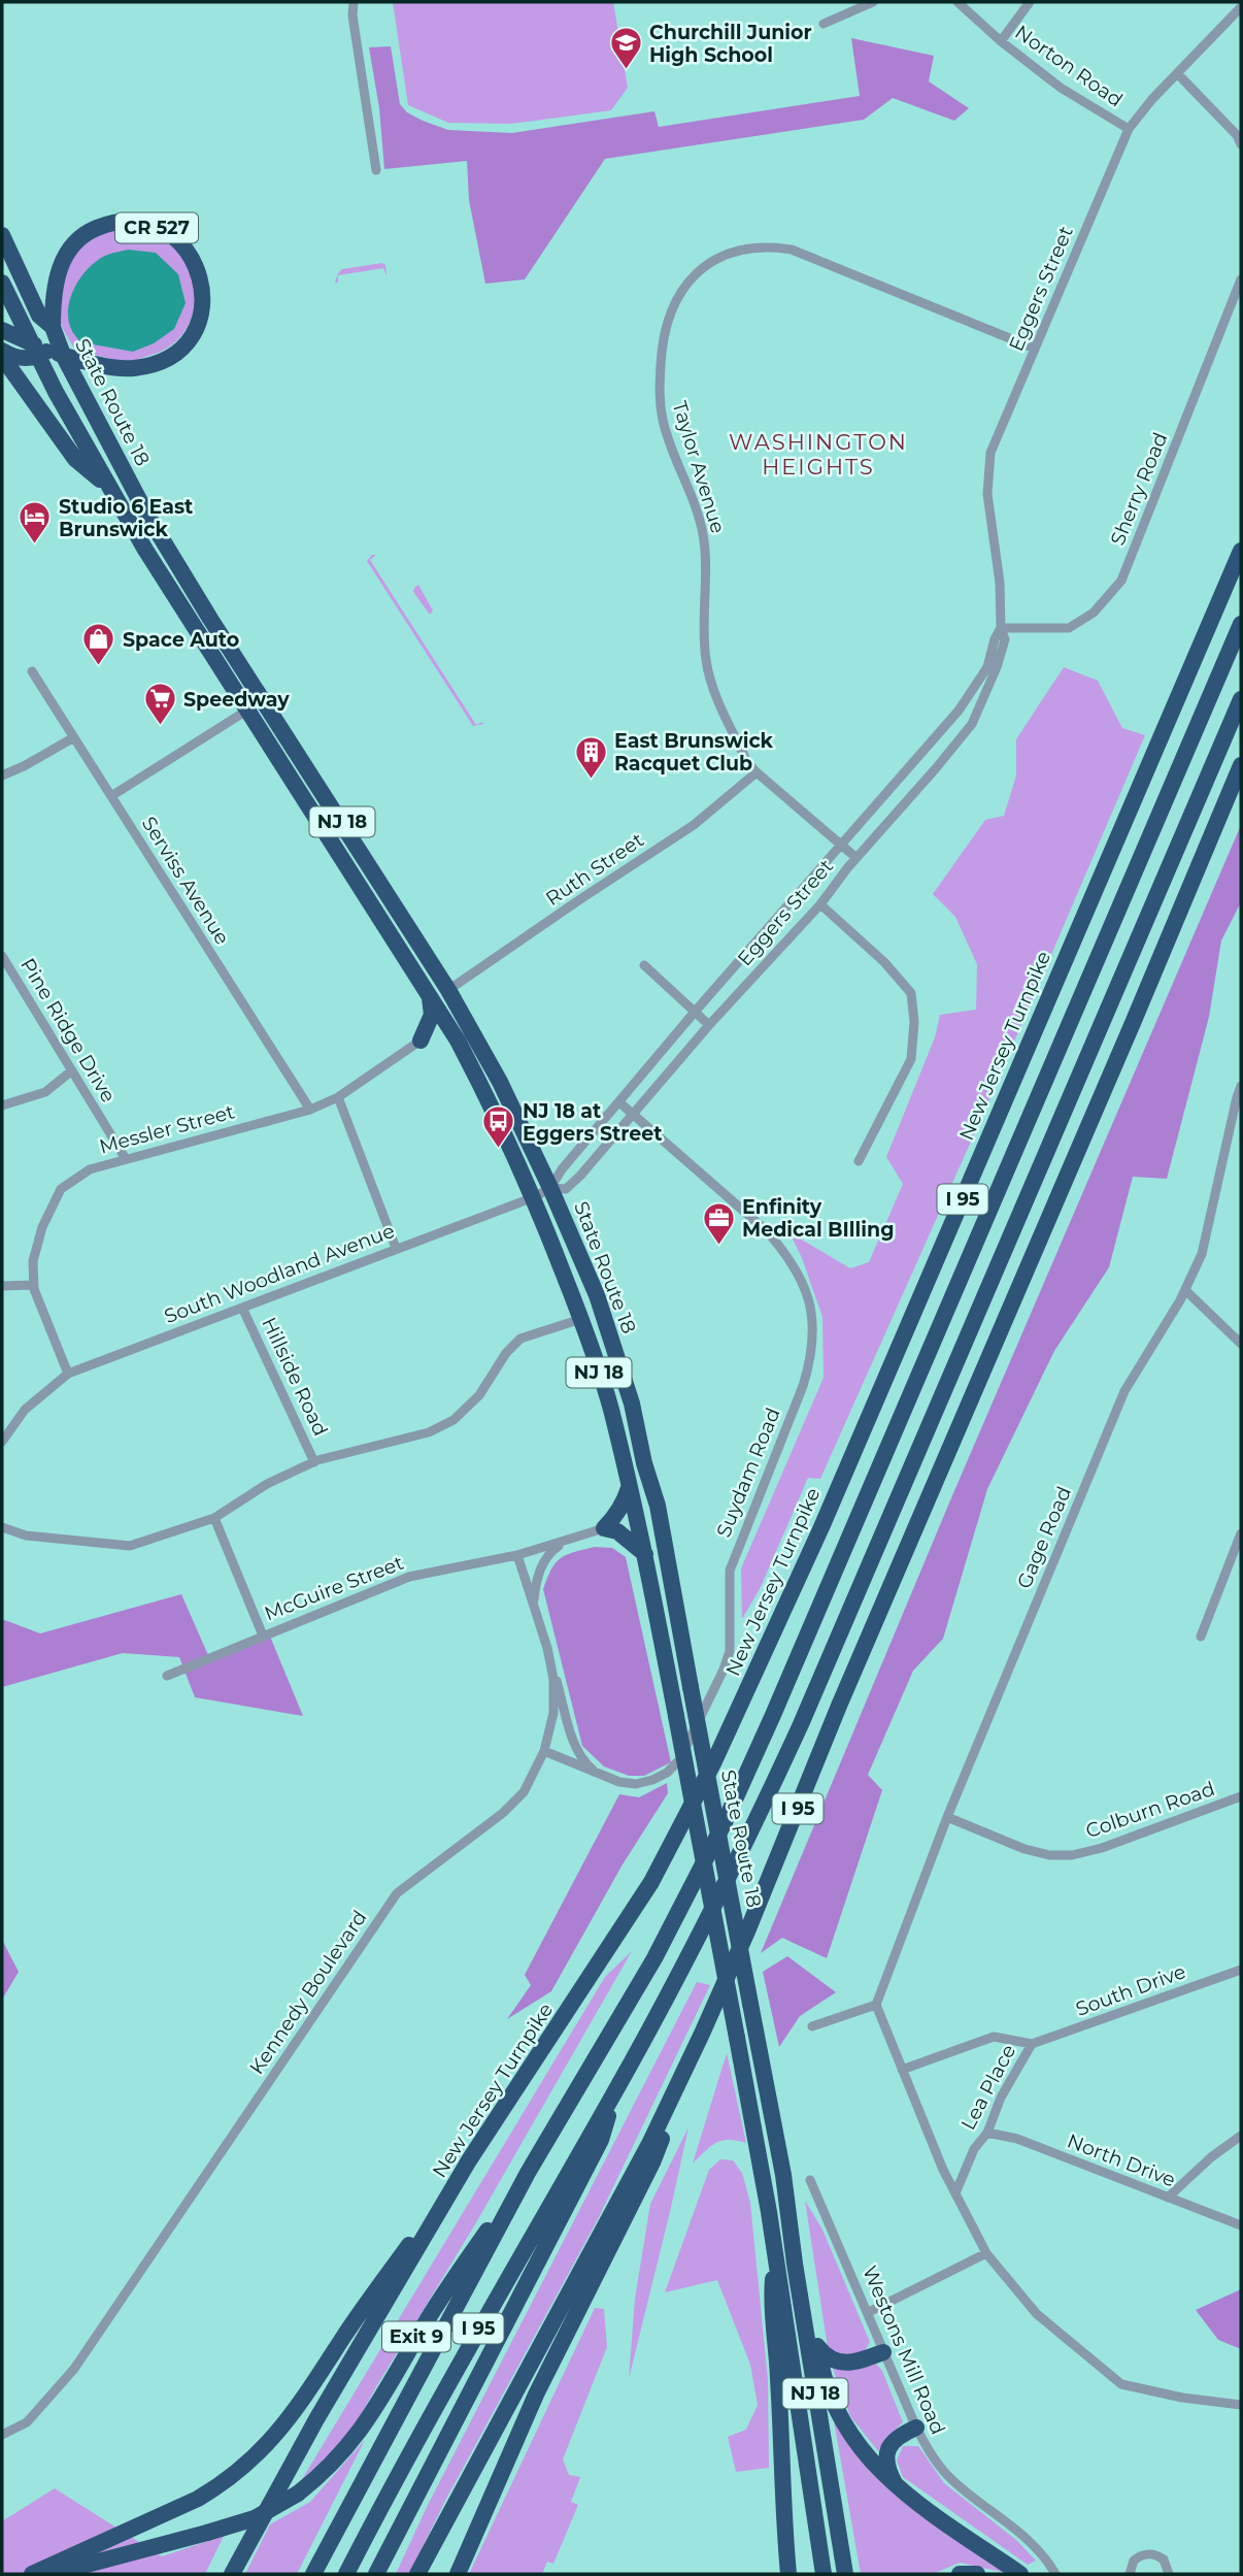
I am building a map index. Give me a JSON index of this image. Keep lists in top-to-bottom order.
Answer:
{
  "streets": {
    "highway": [
      "CR 527",
      "State Route 18",
      "NJ 18",
      "New Jersey Turnpike",
      "I 95",
      "Exit 9"
    ],
    "street": [
      "Norton Road",
      "Eggers Street",
      "Taylor Avenue",
      "Sherry Road",
      "Ruth Street",
      "Serviss Avenue",
      "Pine Ridge Drive",
      "Messler Street",
      "South Woodland Avenue",
      "Hillside Road",
      "Suydam Road",
      "Gage Road",
      "McGuire Street",
      "Colburn Road",
      "South Drive",
      "Kennedy Boulevard",
      "Lea Place",
      "North Drive",
      "Westons Mill Road"
    ]
  },
  "crossings": [
    ["Norton Road", "Eggers Street"],
    ["CR 527", "State Route 18"],
    ["Eggers Street", "State Route 18"],
    ["Eggers Street", "Taylor Avenue"],
    ["Eggers Street", "Sherry Road"],
    ["Eggers Street", "South Woodland Avenue"],
    ["Eggers Street", "Suydam Road"],
    ["State Route 18", "Ruth Street"],
    ["State Route 18", "South Woodland Avenue"],
    ["Taylor Avenue", "Ruth Street"],
    ["Serviss Avenue", "Messler Street"],
    ["Pine Ridge Drive", "Messler Street"],
    ["Messler Street", "South Woodland Avenue"],
    ["I 95", "Exit 9"],
    ["South Woodland Avenue", "Hillside Road"],
    ["Suydam Road", "Kennedy Boulevard"],
    ["Gage Road", "Colburn Road"],
    ["McGuire Street", "Kennedy Boulevard"],
    ["South Drive", "Lea Place"],
    ["Lea Place", "North Drive"]
  ],
  "districts": ["WASHINGTON HEIGHTS"],
  "places": {
    "school or university": ["Churchill Junior High School"],
    "hotel": ["Studio 6 East Brunswick"],
    "shop": ["Space Auto"],
    "supermarket": ["Speedway"],
    "building": ["East Brunswick Racquet Club"],
    "bus stop": ["NJ 18 at Eggers Street"],
    "office": ["Enfinity Medical BIlling"]
  }
}
